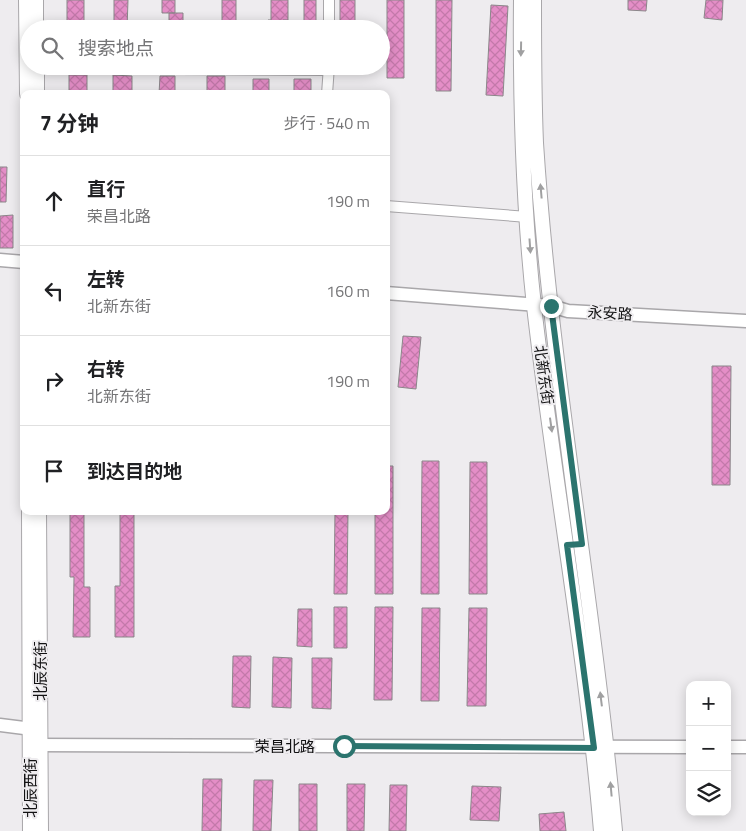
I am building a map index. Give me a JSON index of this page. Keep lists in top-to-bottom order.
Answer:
{
  "streets": {
    "main road": ["北新东街", "北辰东街", "北辰西街"],
    "street": ["永安路", "荣昌北路"]
  },
  "crossings": [
    ["永安路", "北新东街"],
    ["北新东街", "荣昌北路"],
    ["北辰东街", "荣昌北路"],
    ["北辰东街", "北辰西街"],
    ["荣昌北路", "北辰西街"]
  ],
  "page": {
    "search": "搜索地点",
    "heading": ["7 分钟", "步行 · 540 m"],
    "list": [
      ["直行", "荣昌北路", "190 m"],
      ["左转", "北新东街", "160 m"],
      ["右转", "北新东街", "190 m"],
      "到达目的地"
    ],
    "map_buttons": ["+", "−"]
  }
}
